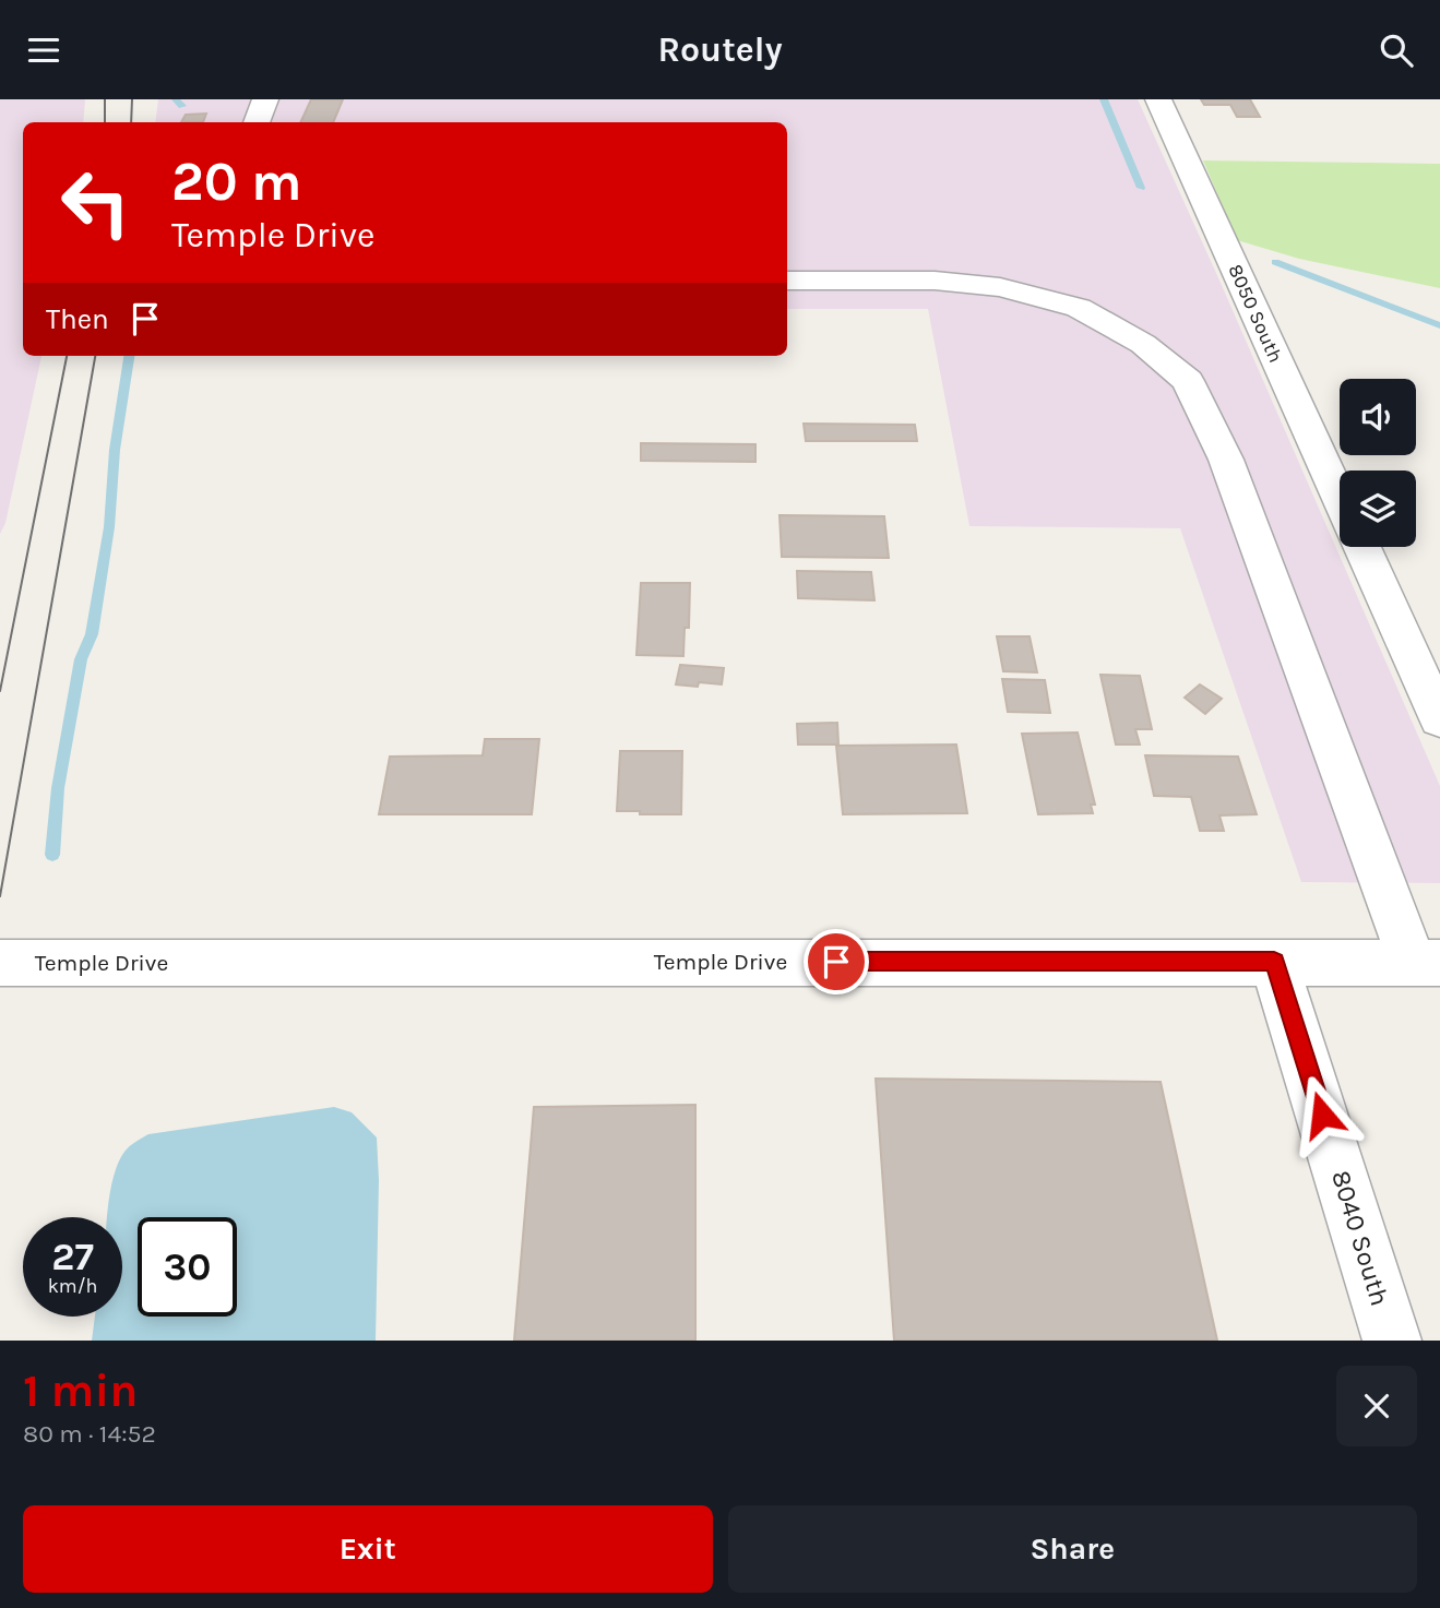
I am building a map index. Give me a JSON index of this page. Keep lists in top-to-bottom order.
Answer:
{
  "streets": {
    "street": ["8050 South", "Temple Drive", "8040 South"]
  },
  "crossings": [
    ["Temple Drive", "8040 South"]
  ],
  "page": {
    "header": "Routely",
    "turn": ["20 m", "Temple Drive"],
    "then": "Then",
    "speed": "27 km/h",
    "limit": "30",
    "heading": ["1 min", "80 m · 14:52"],
    "buttons": ["Exit", "Share"]
  }
}
